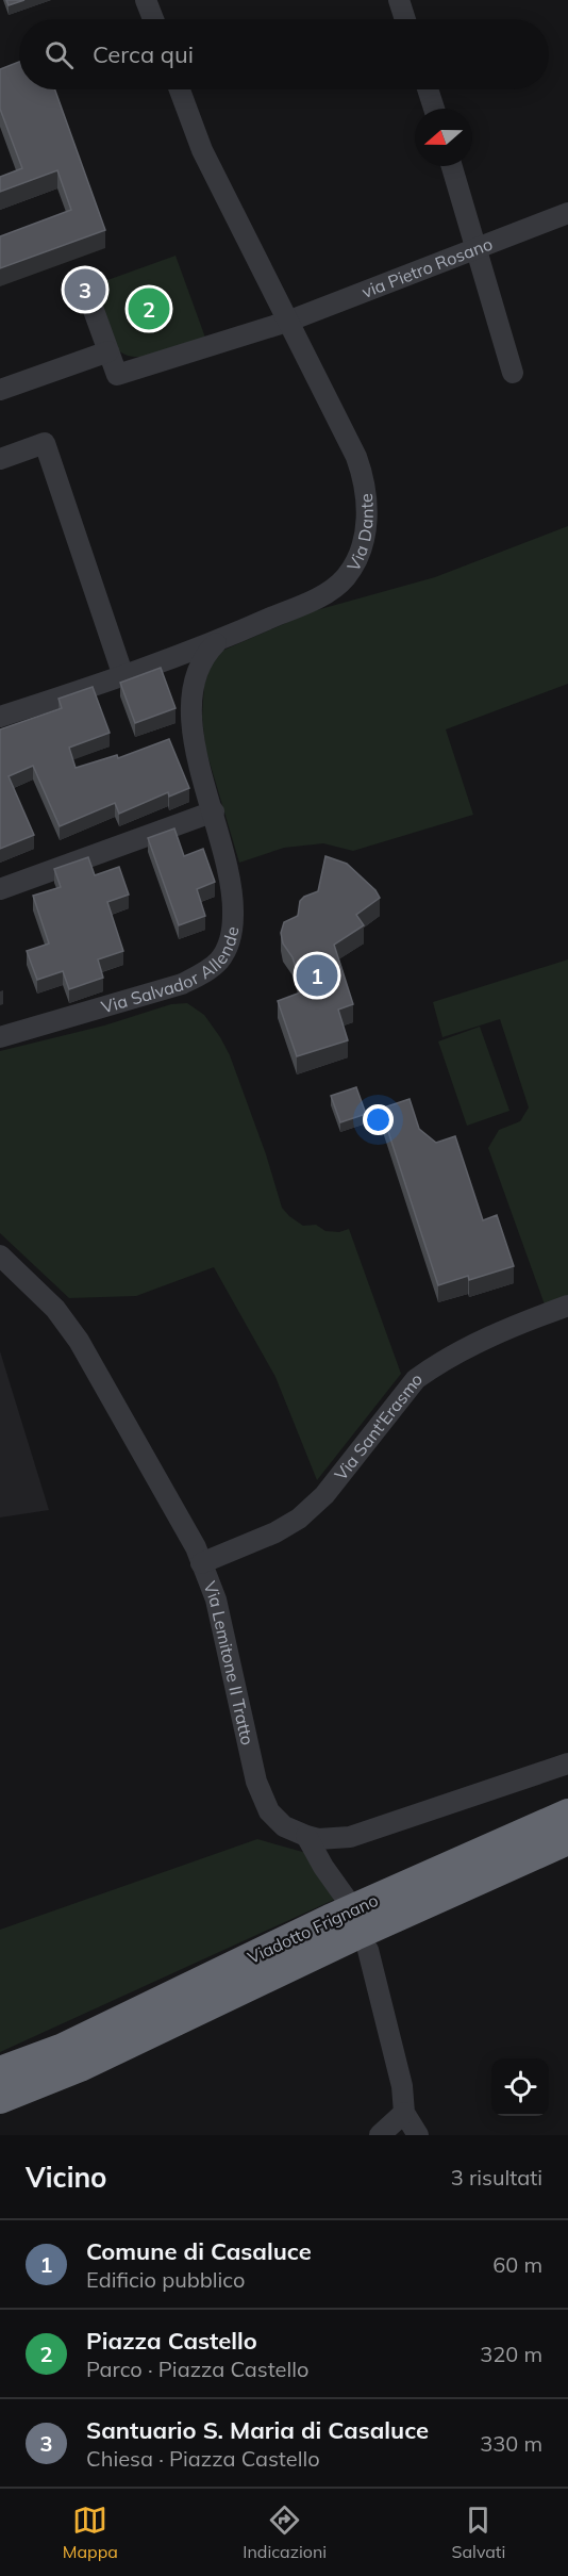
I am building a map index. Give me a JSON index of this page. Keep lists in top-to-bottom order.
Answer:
{
  "streets": {
    "highway": ["Viadotto Frignano"],
    "street": [
      "via Pietro Rosano",
      "Via Dante",
      "Via Salvador Allende",
      "Via Sant'Erasmo",
      "Via Lemitone II Tratto"
    ]
  },
  "crossings": [
    ["via Pietro Rosano", "Via Dante"],
    ["Via Dante", "Via Salvador Allende"],
    ["Via Sant'Erasmo", "Via Lemitone II Tratto"]
  ],
  "north": "left",
  "page": {
    "search": "Cerca qui",
    "pins": ["3", "2", "1"],
    "heading": ["Vicino", "3 risultati"],
    "list": [
      {
        "mark": "1",
        "name": "Comune di Casaluce",
        "note": "Edificio pubblico",
        "value": "60 m"
      },
      {
        "mark": "2",
        "name": "Piazza Castello",
        "note": "Parco · Piazza Castello",
        "value": "320 m"
      },
      {
        "mark": "3",
        "name": "Santuario S. Maria di Casaluce",
        "note": "Chiesa · Piazza Castello",
        "value": "330 m"
      }
    ],
    "nav": ["Mappa", "Indicazioni", "Salvati"]
  }
}
